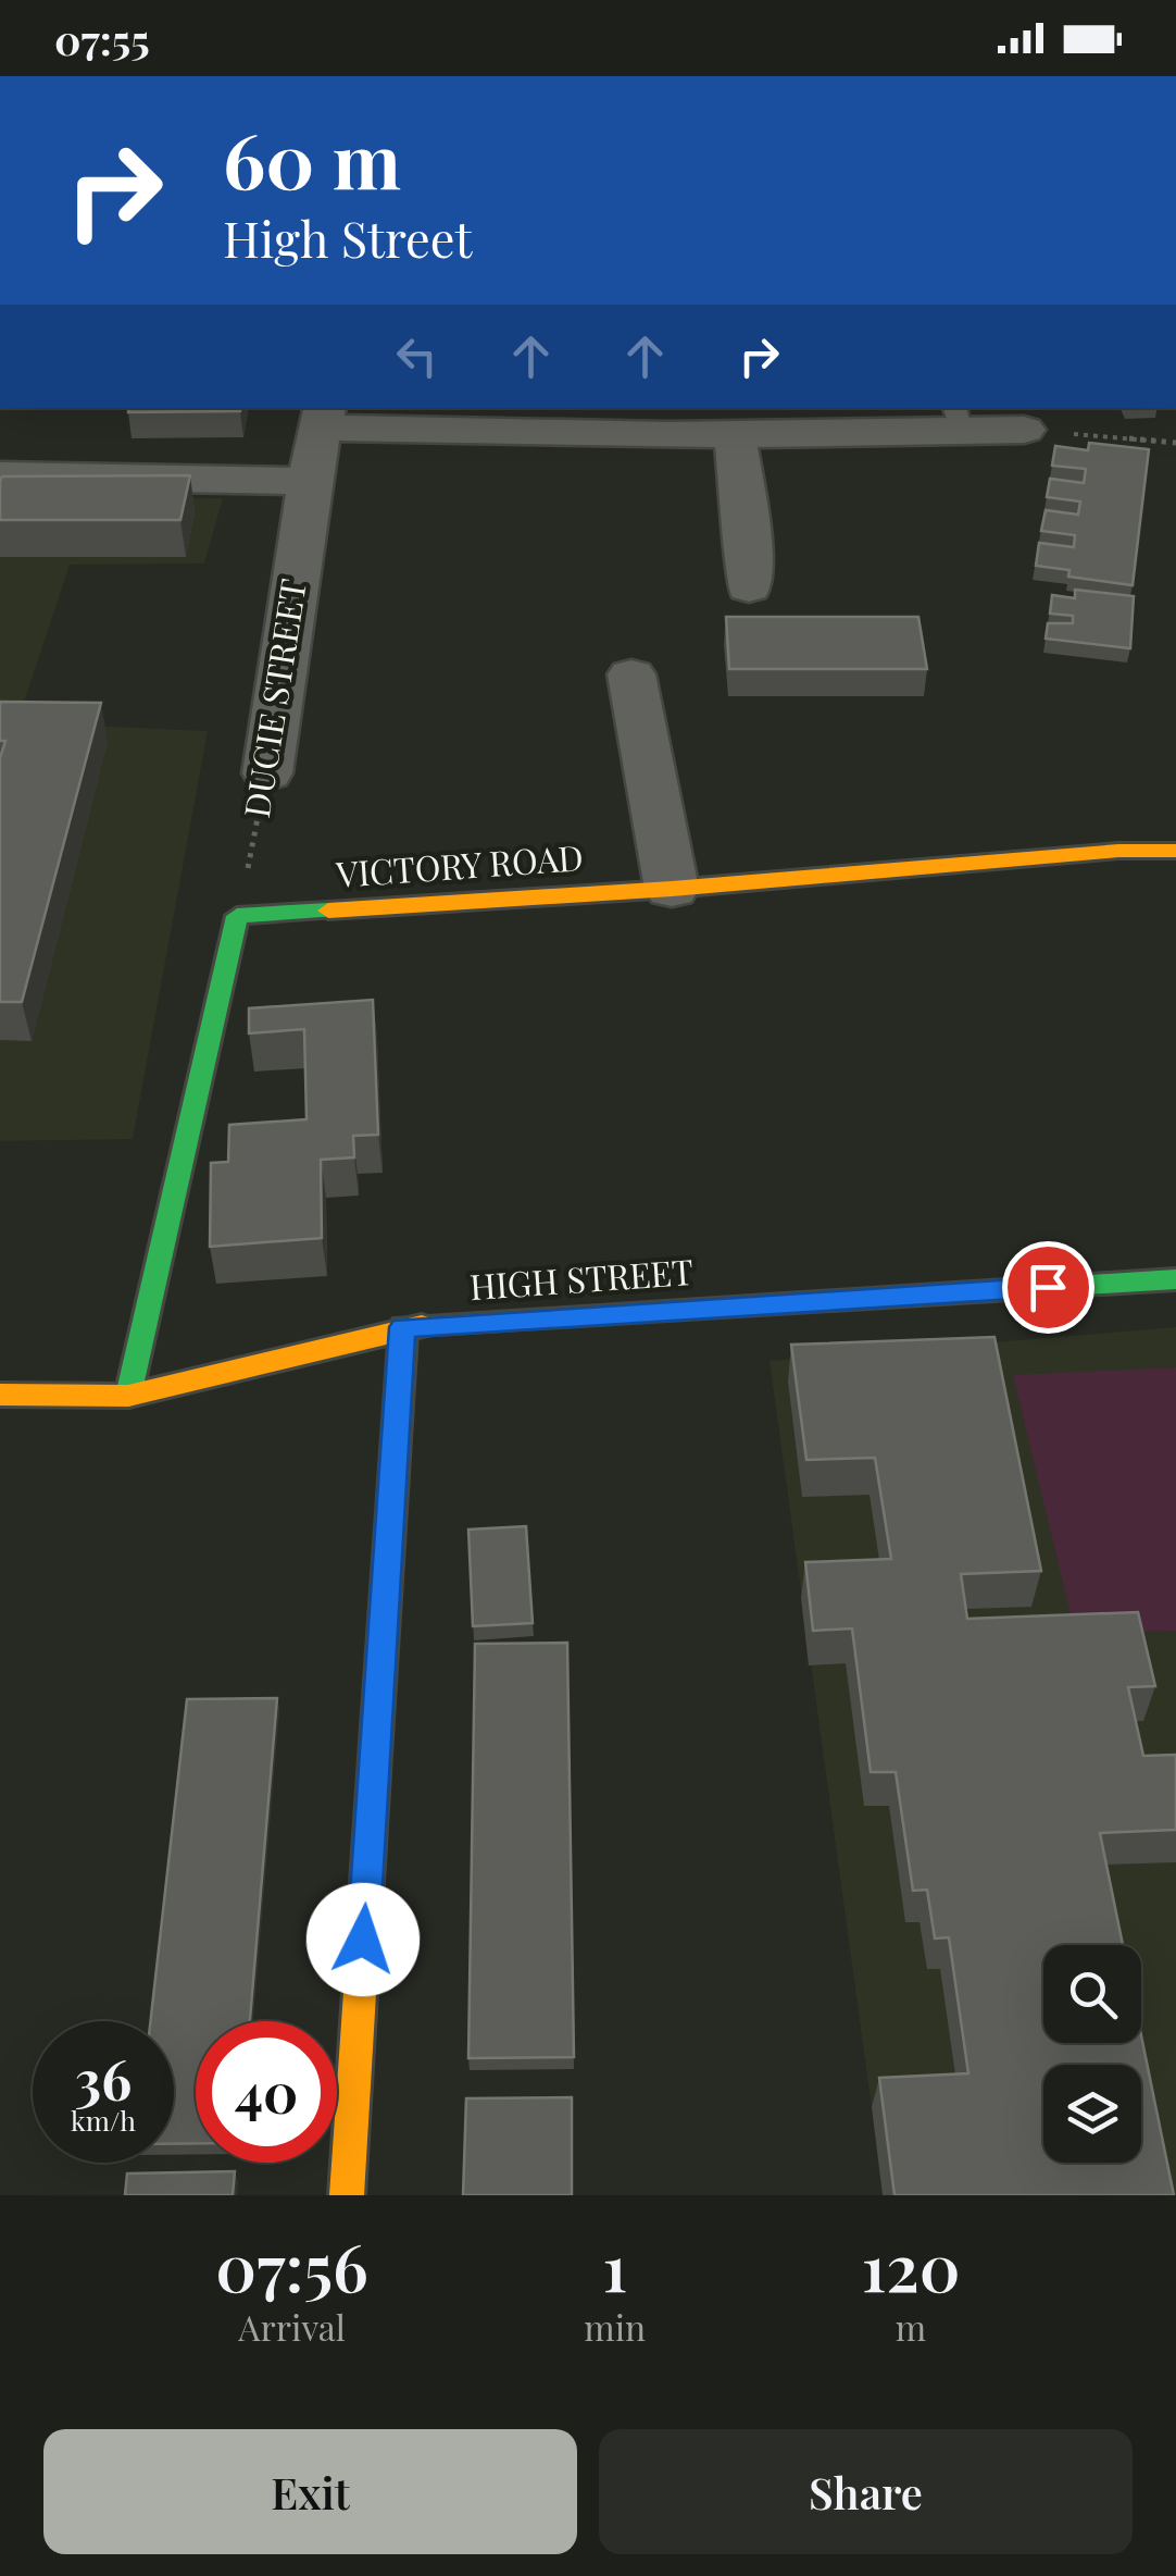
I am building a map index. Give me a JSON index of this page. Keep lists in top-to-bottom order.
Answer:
{
  "streets": {
    "street": ["DUCIE STREET", "VICTORY ROAD", "HIGH STREET"]
  },
  "crossings": [
    ["DUCIE STREET", "VICTORY ROAD"]
  ],
  "page": {
    "status": "07:55",
    "turn": ["60 m", "High Street"],
    "speed": "36 km/h",
    "limit": "40",
    "eta": [
      "07:56",
      "Arrival",
      "1",
      "min",
      "120",
      "m"
    ],
    "buttons": ["Exit", "Share"]
  }
}
